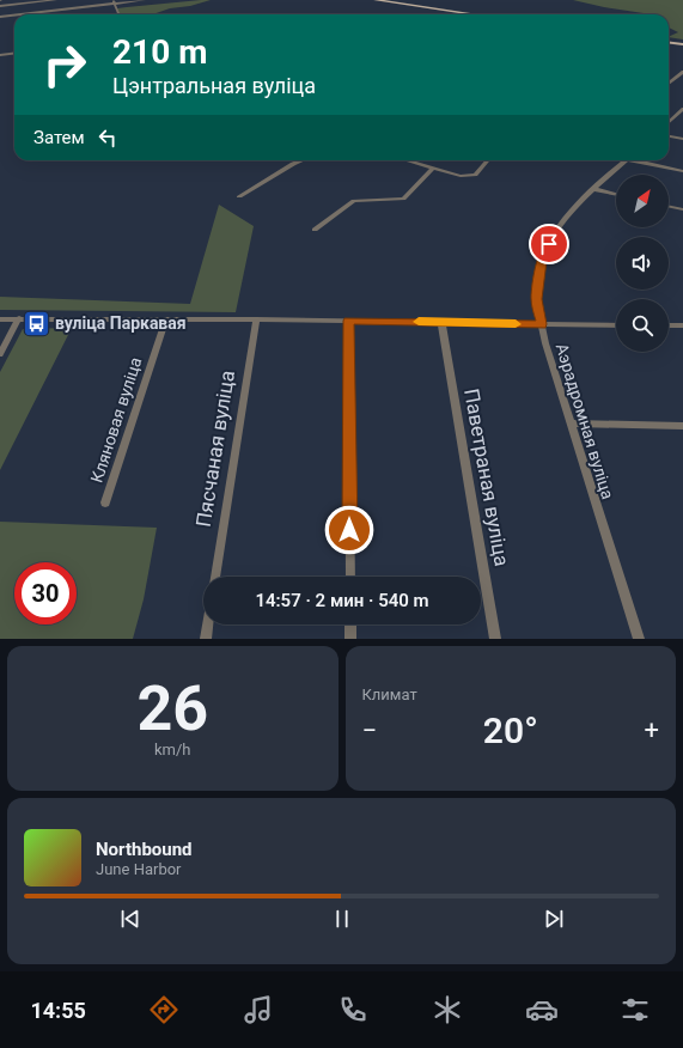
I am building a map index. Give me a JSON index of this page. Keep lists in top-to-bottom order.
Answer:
{
  "streets": {
    "street": [
      "Кляновая вуліца",
      "Аэрадромная вуліца",
      "Пясчаная вуліца",
      "Паветраная вуліца"
    ]
  },
  "places": {
    "bus stop": ["вуліца Паркавая"]
  },
  "north": "top right",
  "page": {
    "turn": ["210 m", "Цэнтральная вуліца"],
    "then": "Затем",
    "limit": "30",
    "trip": "14:57 · 2 мин · 540 m",
    "tile": [
      ["26", "km/h"],
      "Климат"
    ],
    "heat": ["−", "20°", "+"],
    "song": ["Northbound", "June Harbor"],
    "tabs": "14:55"
  }
}
